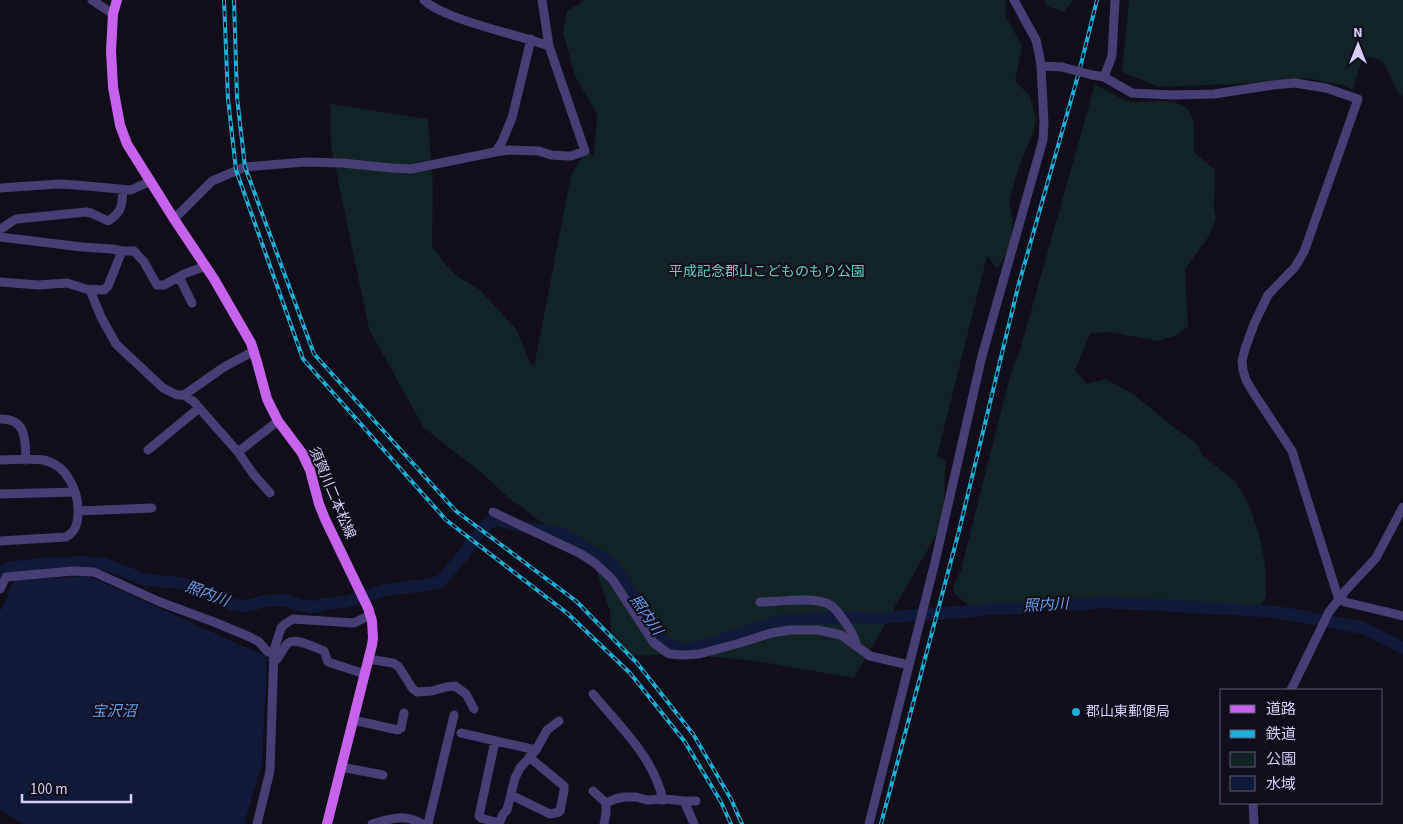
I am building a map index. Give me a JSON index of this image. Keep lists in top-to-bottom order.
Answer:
{
  "streets": {
    "main road": ["須賀川二本松線"]
  },
  "water": ["照内川", "宝沢沼"],
  "parks": ["平成記念郡山こどものもり公園"],
  "places": ["郡山東郵便局"],
  "legend": [
    "道路",
    "鉄道",
    "公園",
    "水域"
  ],
  "scale_bar": "100 m",
  "north": "top"
}
